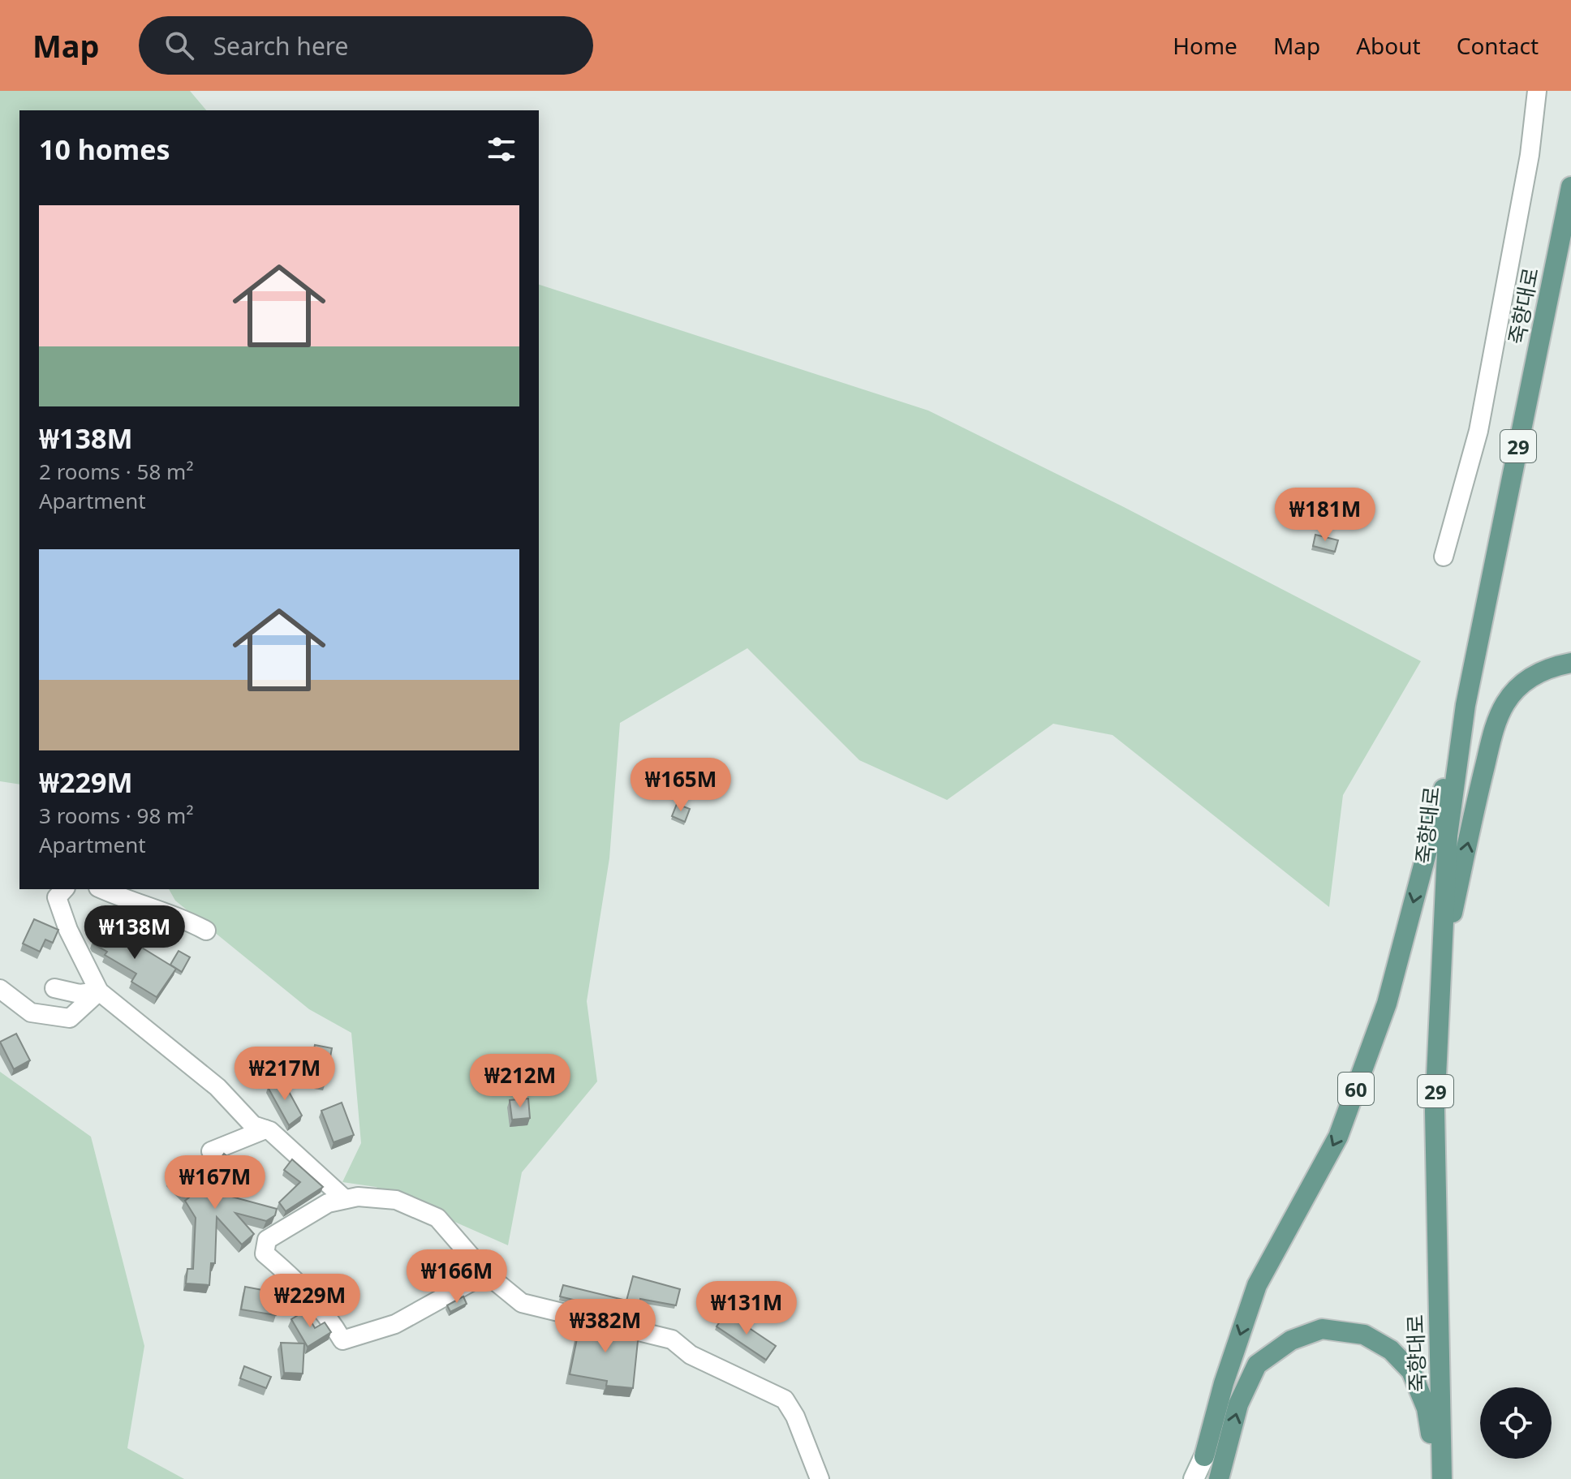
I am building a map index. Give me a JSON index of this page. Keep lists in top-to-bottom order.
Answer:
{
  "streets": {
    "main road": ["죽향대로", "29", "60"]
  },
  "crossings": [
    ["죽향대로", "60"]
  ],
  "page": {
    "header": "Map",
    "search": "Search here",
    "nav": [
      "Home",
      "Map",
      "About",
      "Contact"
    ],
    "heading": "10 homes",
    "list": [
      {
        "name": "₩138M",
        "note": "2 rooms · 58 m² · Apartment"
      },
      {
        "name": "₩229M",
        "note": "3 rooms · 98 m² · Apartment"
      }
    ],
    "price": [
      "₩181M",
      "₩165M",
      "₩138M",
      "₩217M",
      "₩212M",
      "₩167M",
      "₩166M",
      "₩229M",
      "₩131M",
      "₩382M"
    ]
  }
}
